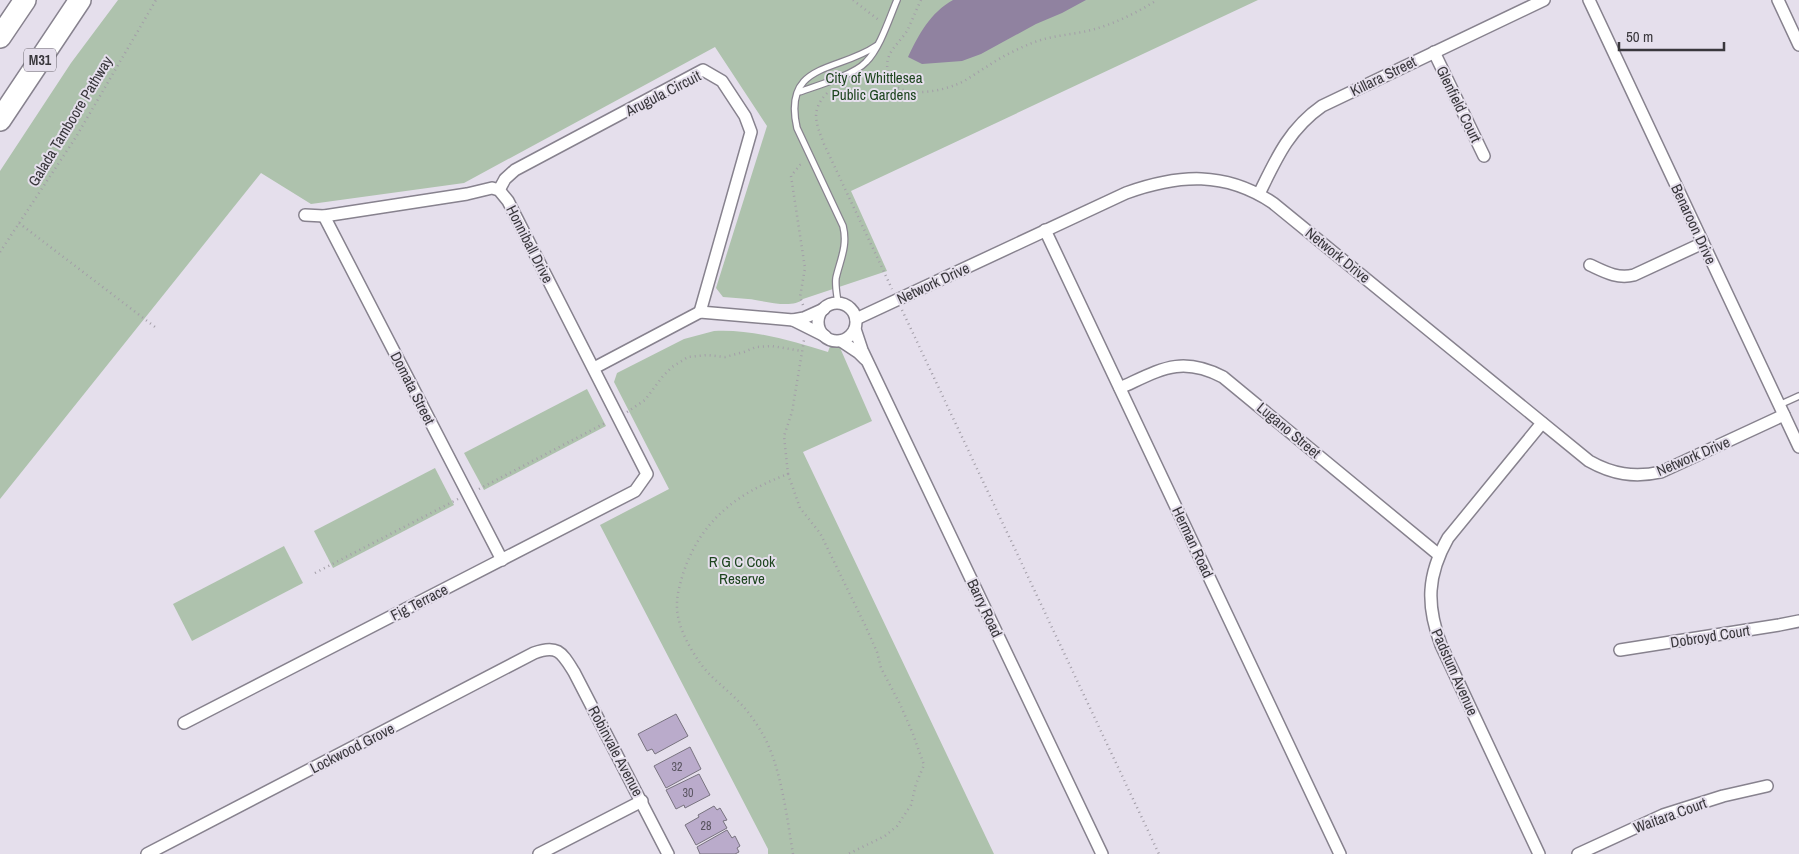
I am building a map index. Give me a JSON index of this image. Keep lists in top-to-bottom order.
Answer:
{
  "streets": {
    "highway": ["M31"],
    "street": [
      "Killara Street",
      "Arugula Circuit",
      "Glenfield Court",
      "Benaroon Drive",
      "Honniball Drive",
      "Network Drive",
      "Domata Street",
      "Lugano Street",
      "Herman Road",
      "Fig Terrace",
      "Barry Road",
      "Dobroyd Court",
      "Padstum Avenue",
      "Lockwood Grove",
      "Robinvale Avenue",
      "Waitara Court"
    ],
    "path": ["Galada Tamboore Pathway"]
  },
  "crossings": [
    ["Killara Street", "Glenfield Court"],
    ["Killara Street", "Network Drive"],
    ["Arugula Circuit", "Honniball Drive"],
    ["Benaroon Drive", "Network Drive"],
    ["Honniball Drive", "Domata Street"],
    ["Honniball Drive", "Fig Terrace"],
    ["Network Drive", "Herman Road"],
    ["Network Drive", "Barry Road"],
    ["Network Drive", "Padstum Avenue"],
    ["Domata Street", "Fig Terrace"],
    ["Lugano Street", "Herman Road"],
    ["Lugano Street", "Padstum Avenue"],
    ["Lockwood Grove", "Robinvale Avenue"]
  ],
  "parks": ["City of Whittlesea Public Gardens", "R G C Cook Reserve"],
  "house_numbers": ["32", "30", "28"],
  "scale_bar": "50 m"
}
